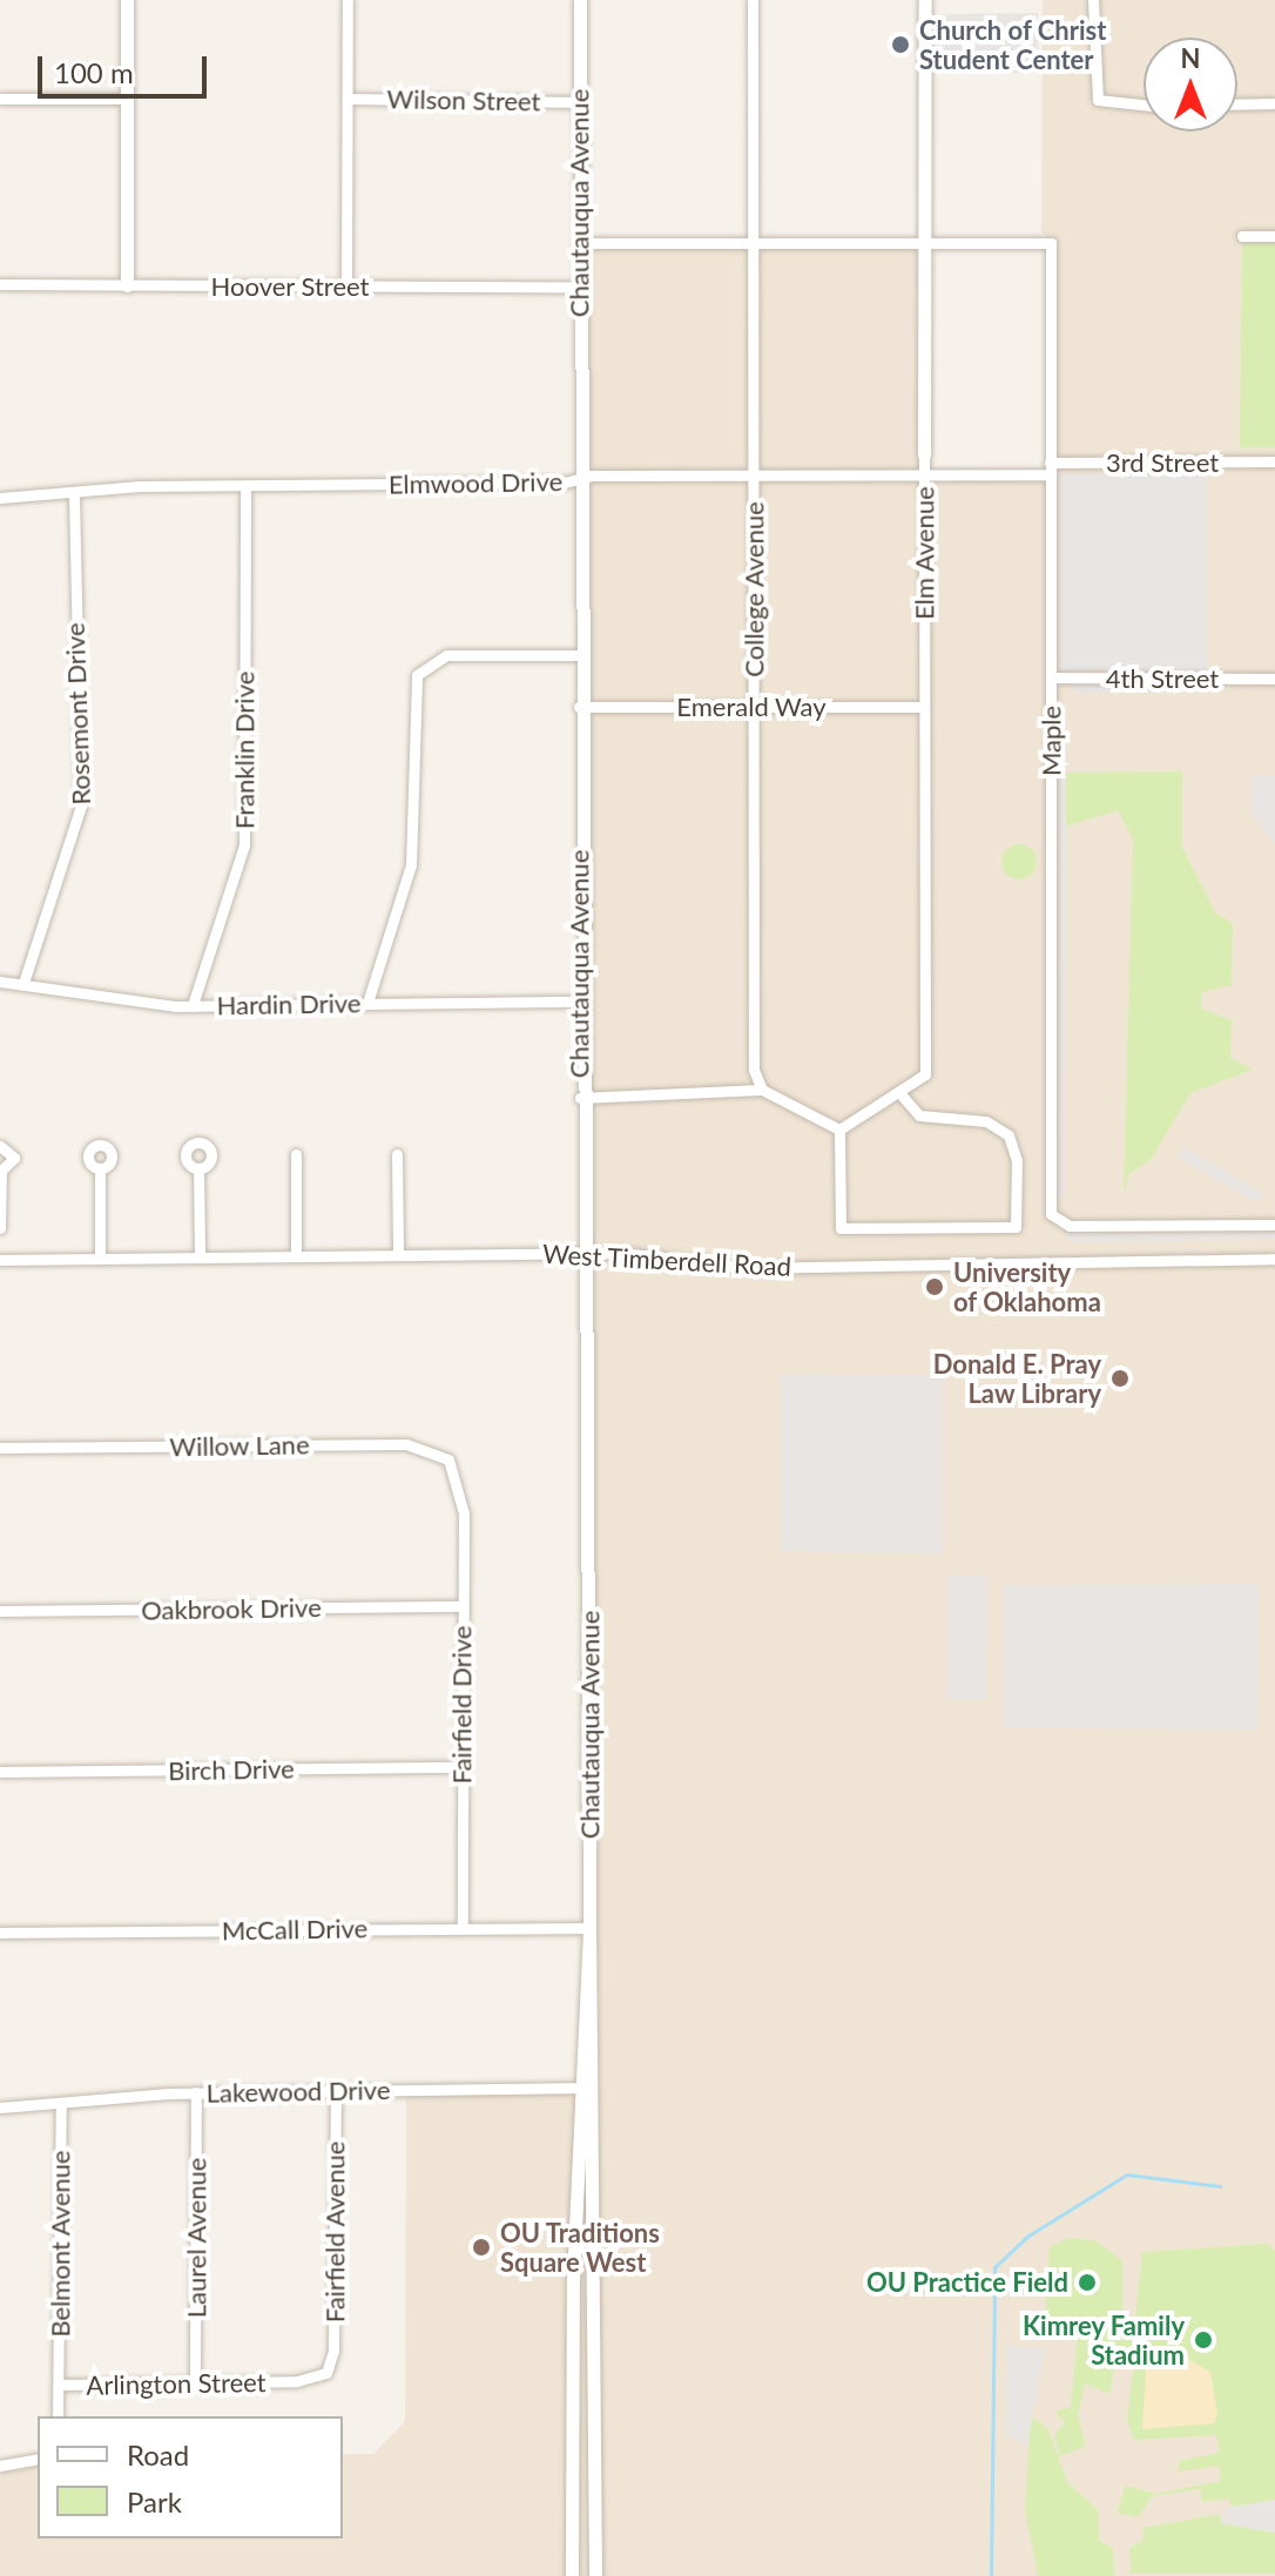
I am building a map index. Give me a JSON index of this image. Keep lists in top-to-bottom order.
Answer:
{
  "streets": {
    "street": [
      "Wilson Street",
      "Chautauqua Avenue",
      "Hoover Street",
      "3rd Street",
      "Elmwood Drive",
      "Elm Avenue",
      "College Avenue",
      "4th Street",
      "Emerald Way",
      "Rosemont Drive",
      "Maple",
      "Franklin Drive",
      "Hardin Drive",
      "West Timberdell Road",
      "Willow Lane",
      "Oakbrook Drive",
      "Fairfield Drive",
      "Birch Drive",
      "McCall Drive",
      "Lakewood Drive",
      "Fairfield Avenue",
      "Laurel Avenue",
      "Belmont Avenue",
      "Arlington Street"
    ]
  },
  "crossings": [
    ["Wilson Street", "Chautauqua Avenue"],
    ["Chautauqua Avenue", "Hoover Street"],
    ["Chautauqua Avenue", "Elmwood Drive"],
    ["Chautauqua Avenue", "Emerald Way"],
    ["Chautauqua Avenue", "Hardin Drive"],
    ["Chautauqua Avenue", "West Timberdell Road"],
    ["Chautauqua Avenue", "McCall Drive"],
    ["Chautauqua Avenue", "Lakewood Drive"],
    ["3rd Street", "Elmwood Drive"],
    ["3rd Street", "Maple"],
    ["Elmwood Drive", "Elm Avenue"],
    ["Elmwood Drive", "College Avenue"],
    ["Elmwood Drive", "Rosemont Drive"],
    ["Elmwood Drive", "Franklin Drive"],
    ["Elm Avenue", "Emerald Way"],
    ["Elm Avenue", "Maple"],
    ["College Avenue", "Emerald Way"],
    ["4th Street", "Maple"],
    ["Rosemont Drive", "Hardin Drive"],
    ["Franklin Drive", "Hardin Drive"],
    ["Willow Lane", "Fairfield Drive"],
    ["Oakbrook Drive", "Fairfield Drive"],
    ["Fairfield Drive", "Birch Drive"],
    ["Fairfield Drive", "McCall Drive"],
    ["Lakewood Drive", "Fairfield Avenue"],
    ["Lakewood Drive", "Laurel Avenue"],
    ["Lakewood Drive", "Belmont Avenue"],
    ["Fairfield Avenue", "Arlington Street"],
    ["Laurel Avenue", "Arlington Street"],
    ["Belmont Avenue", "Arlington Street"]
  ],
  "places": [
    "Church of Christ Student Center",
    "University of Oklahoma",
    "Donald E. Pray Law Library",
    "OU Traditions Square West",
    "OU Practice Field",
    "Kimrey Family Stadium"
  ],
  "legend": ["Road", "Park"],
  "scale_bar": "100 m",
  "north": "top"
}
